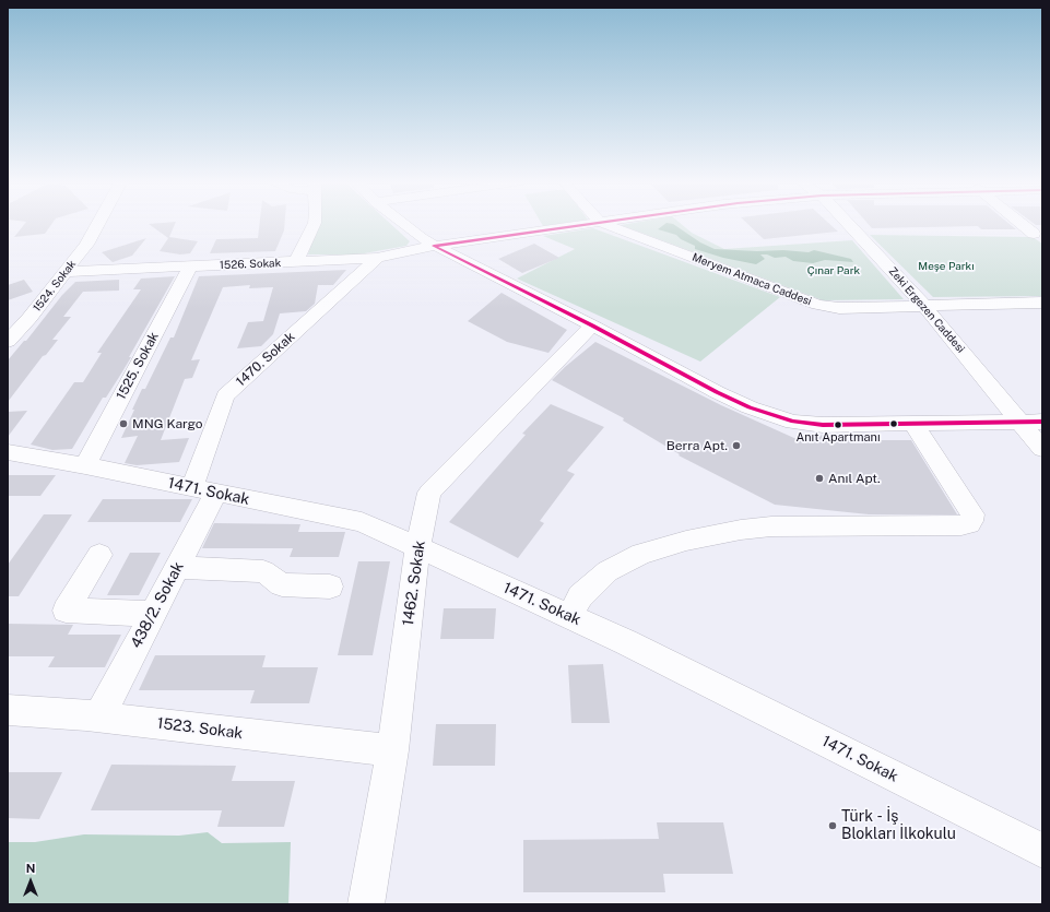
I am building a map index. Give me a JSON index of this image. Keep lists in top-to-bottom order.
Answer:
{
  "streets": {
    "street": [
      "1526. Sokak",
      "Meryem Atmaca Caddesi",
      "1524. Sokak",
      "Zeki Ergezen Caddesi",
      "1470. Sokak",
      "1525. Sokak",
      "1471. Sokak",
      "1462. Sokak",
      "438/2. Sokak",
      "1523. Sokak"
    ]
  },
  "crossings": [
    ["1526. Sokak", "1524. Sokak"],
    ["1526. Sokak", "1470. Sokak"],
    ["1526. Sokak", "1525. Sokak"],
    ["Meryem Atmaca Caddesi", "Zeki Ergezen Caddesi"],
    ["1470. Sokak", "1471. Sokak"],
    ["1470. Sokak", "438/2. Sokak"],
    ["1525. Sokak", "1471. Sokak"],
    ["1471. Sokak", "1462. Sokak"],
    ["1471. Sokak", "438/2. Sokak"],
    ["1462. Sokak", "1523. Sokak"],
    ["438/2. Sokak", "1523. Sokak"]
  ],
  "parks": ["Meşe Parkı", "Çınar Park"],
  "places": [
    "MNG Kargo",
    "Anıt Apartmanı",
    "Berra Apt.",
    "Anıl Apt.",
    "Türk - İş Blokları İlkokulu"
  ],
  "north": "top"
}
